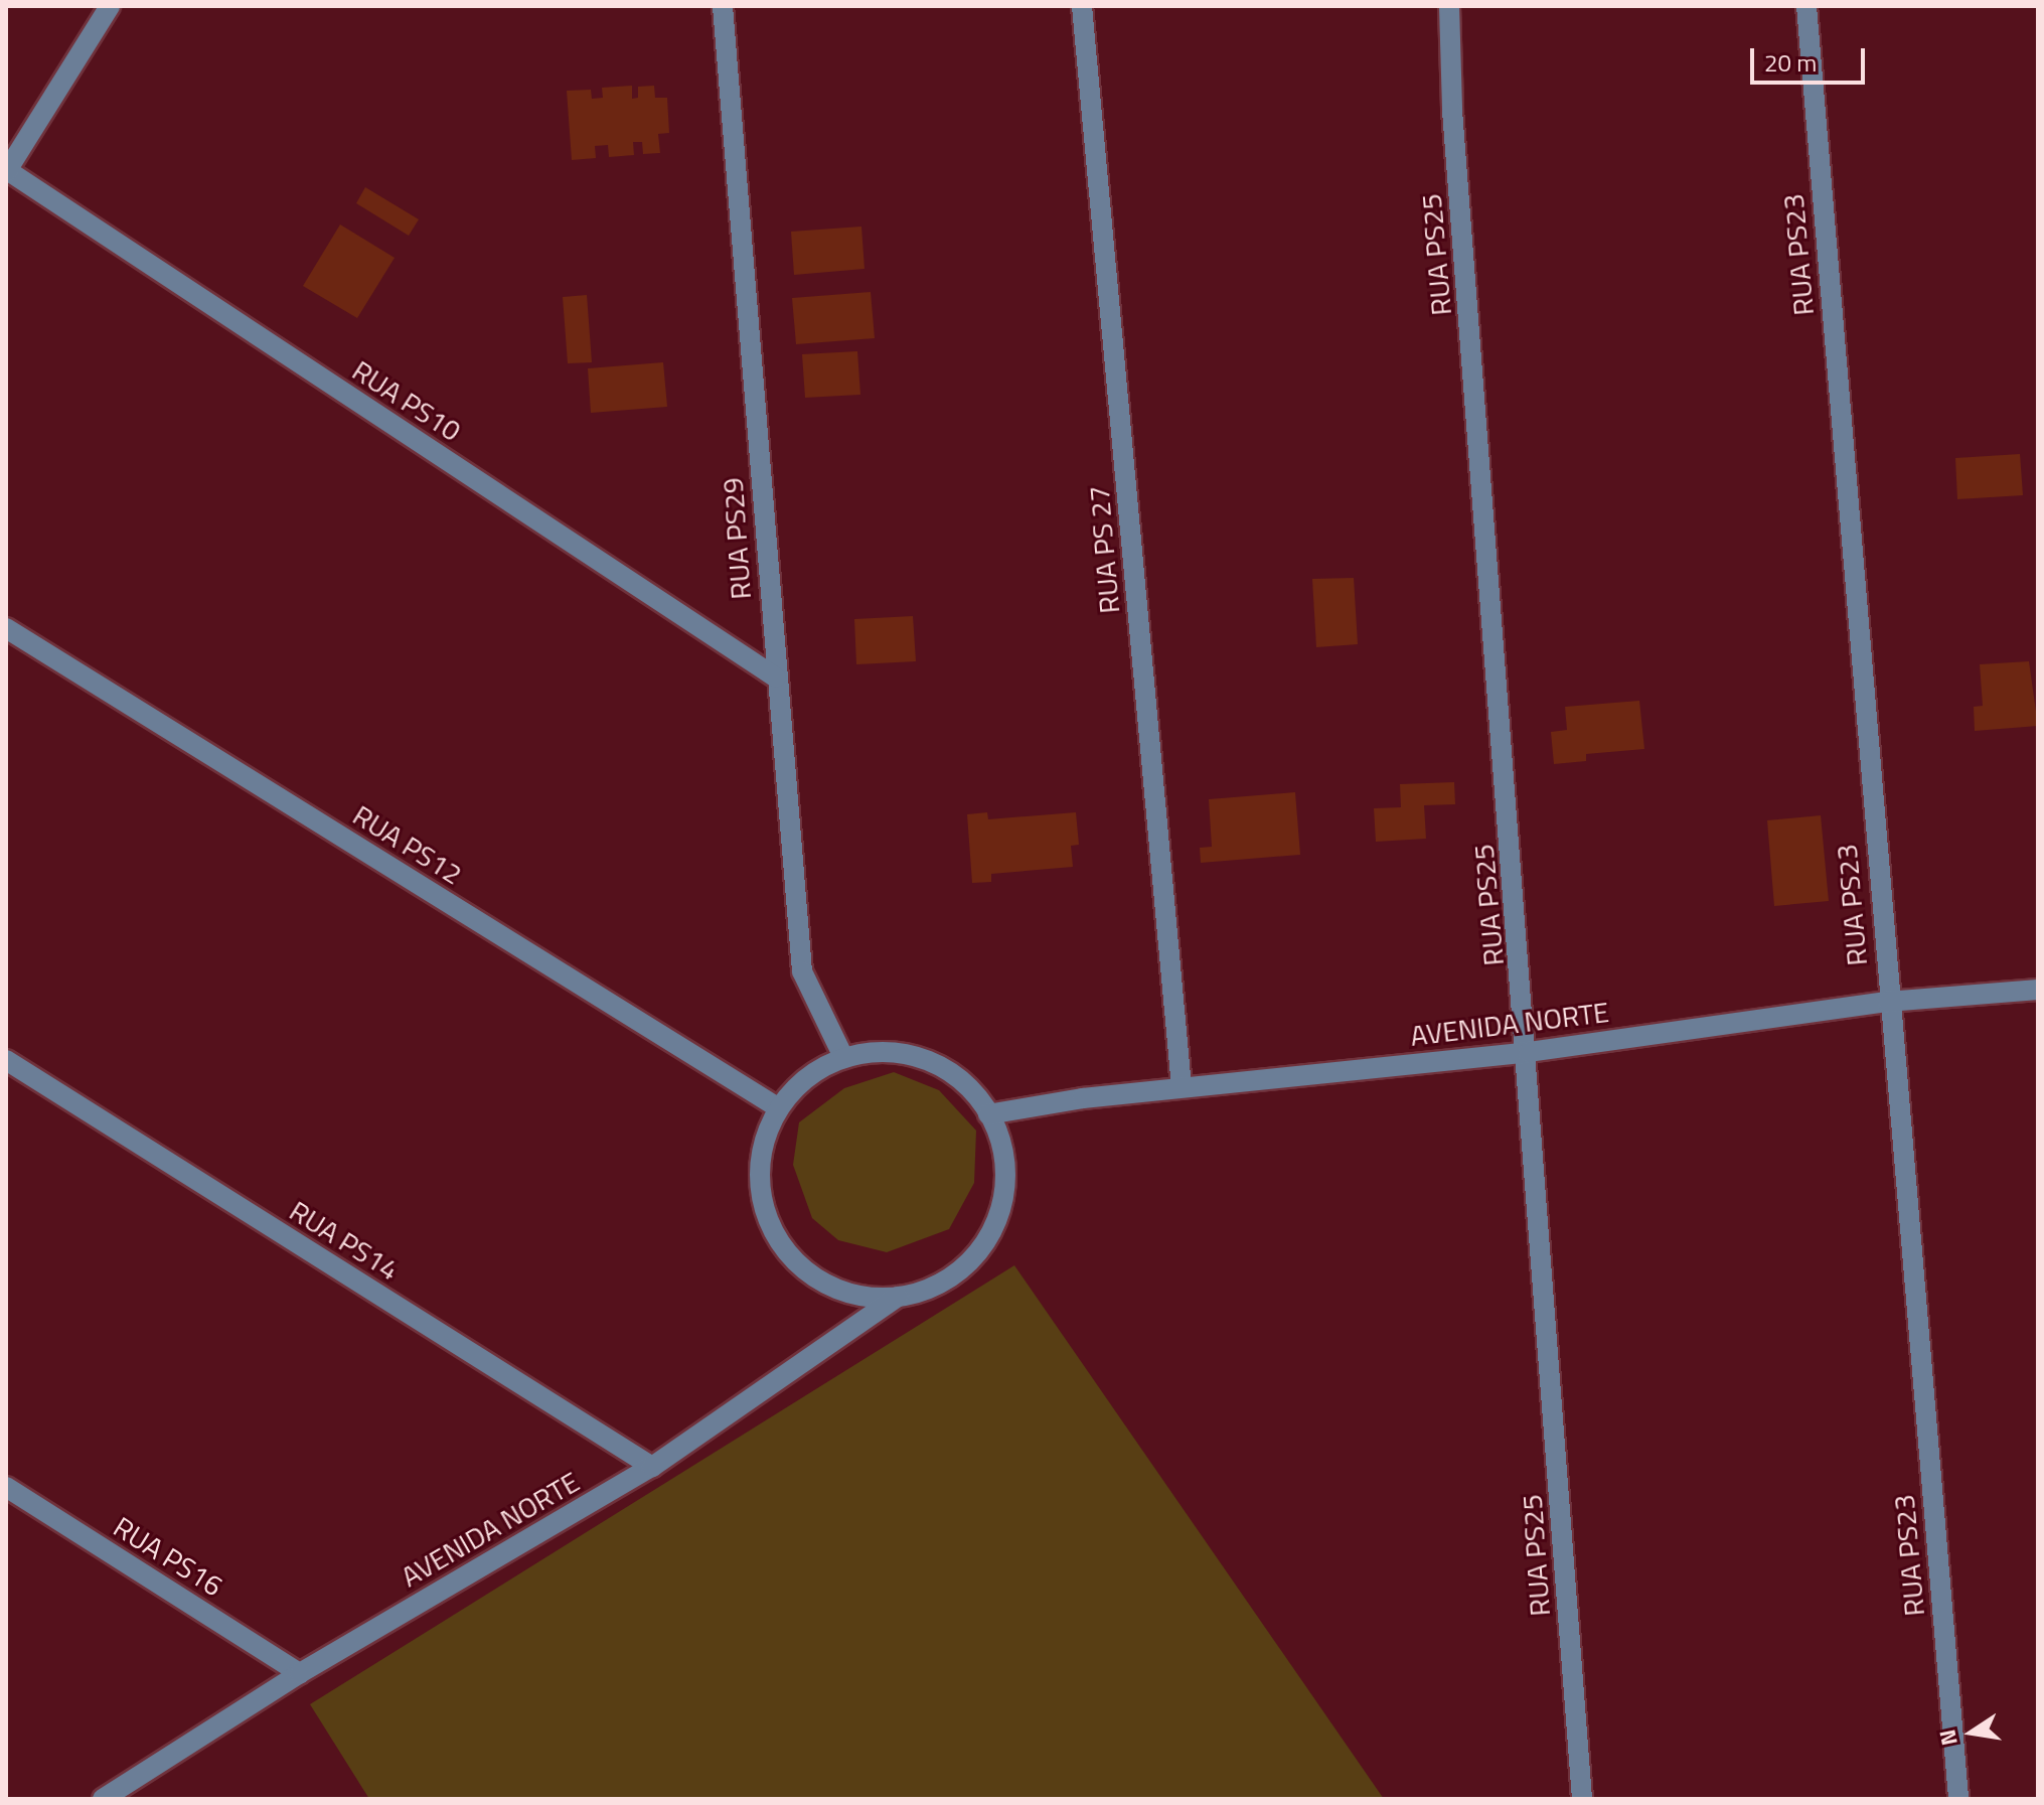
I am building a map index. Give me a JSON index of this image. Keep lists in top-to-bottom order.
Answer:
{
  "streets": {
    "street": [
      "RUA PS25",
      "RUA PS23",
      "RUA PS10",
      "RUA PS29",
      "RUA PS 27",
      "RUA PS12",
      "AVENIDA NORTE",
      "RUA PS14",
      "RUA PS16"
    ]
  },
  "crossings": [
    ["RUA PS25", "AVENIDA NORTE"],
    ["RUA PS23", "AVENIDA NORTE"],
    ["RUA PS10", "RUA PS29"],
    ["RUA PS29", "RUA PS12"],
    ["RUA PS29", "AVENIDA NORTE"],
    ["RUA PS 27", "AVENIDA NORTE"],
    ["RUA PS12", "AVENIDA NORTE"],
    ["AVENIDA NORTE", "RUA PS14"],
    ["AVENIDA NORTE", "RUA PS16"]
  ],
  "scale_bar": "20 m",
  "north": "left"
}
